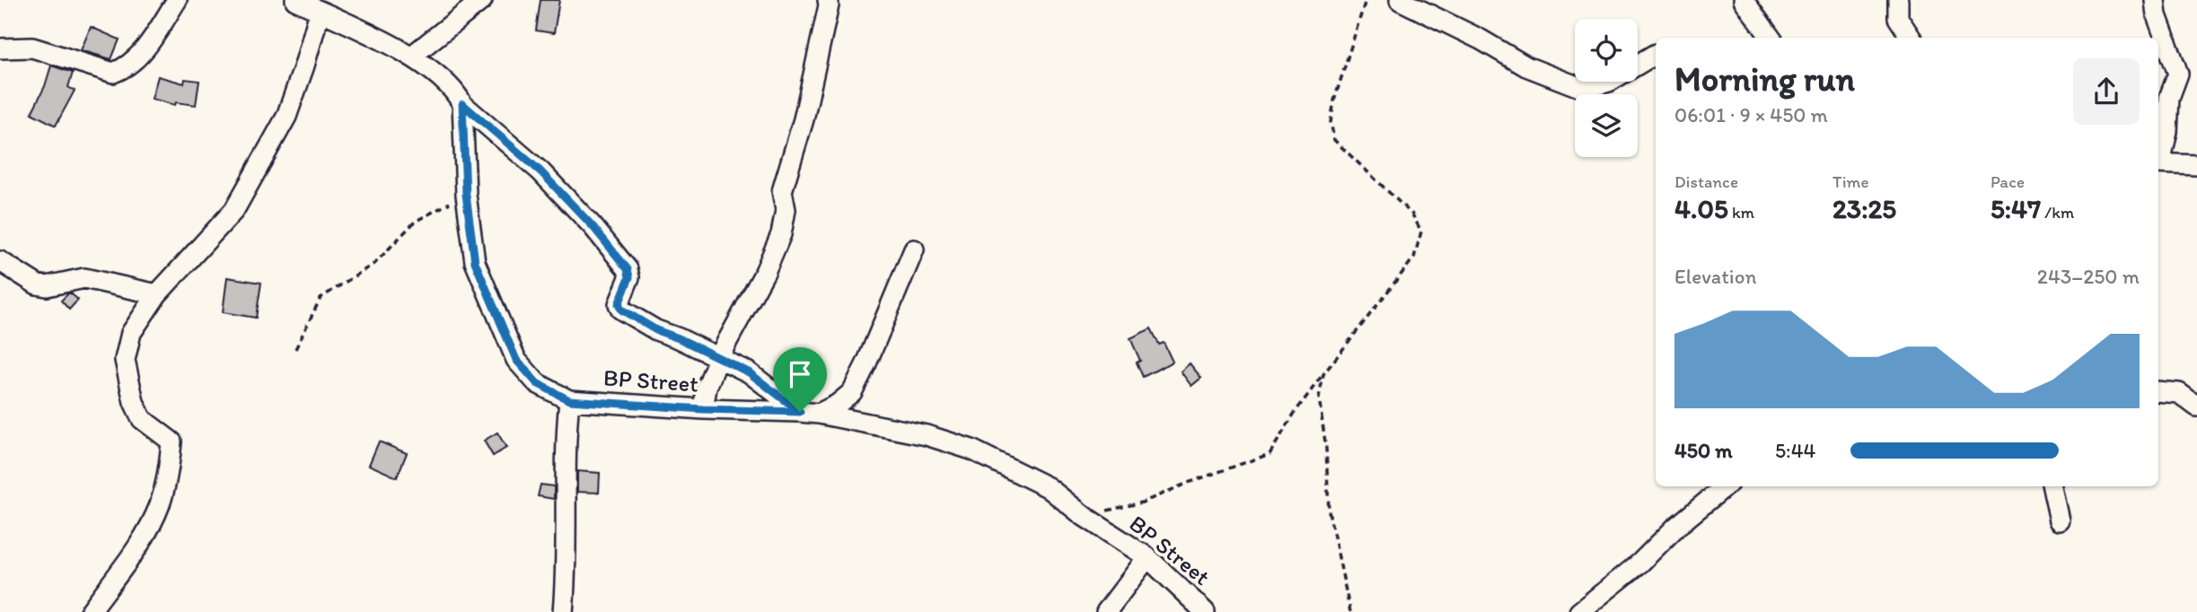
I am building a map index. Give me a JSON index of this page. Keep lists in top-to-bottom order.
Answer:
{
  "streets": {
    "street": ["BP Street"]
  },
  "page": {
    "heading": ["Morning run", "06:01 · 9 × 450 m"],
    "stats": [
      ["Distance", "4.05 km"],
      ["Time", "23:25"],
      ["Pace", "5:47 /km"]
    ],
    "chart": ["Elevation", "243–250 m"],
    "list": [
      {
        "name": "450 m",
        "note": "5:44"
      }
    ]
  }
}
